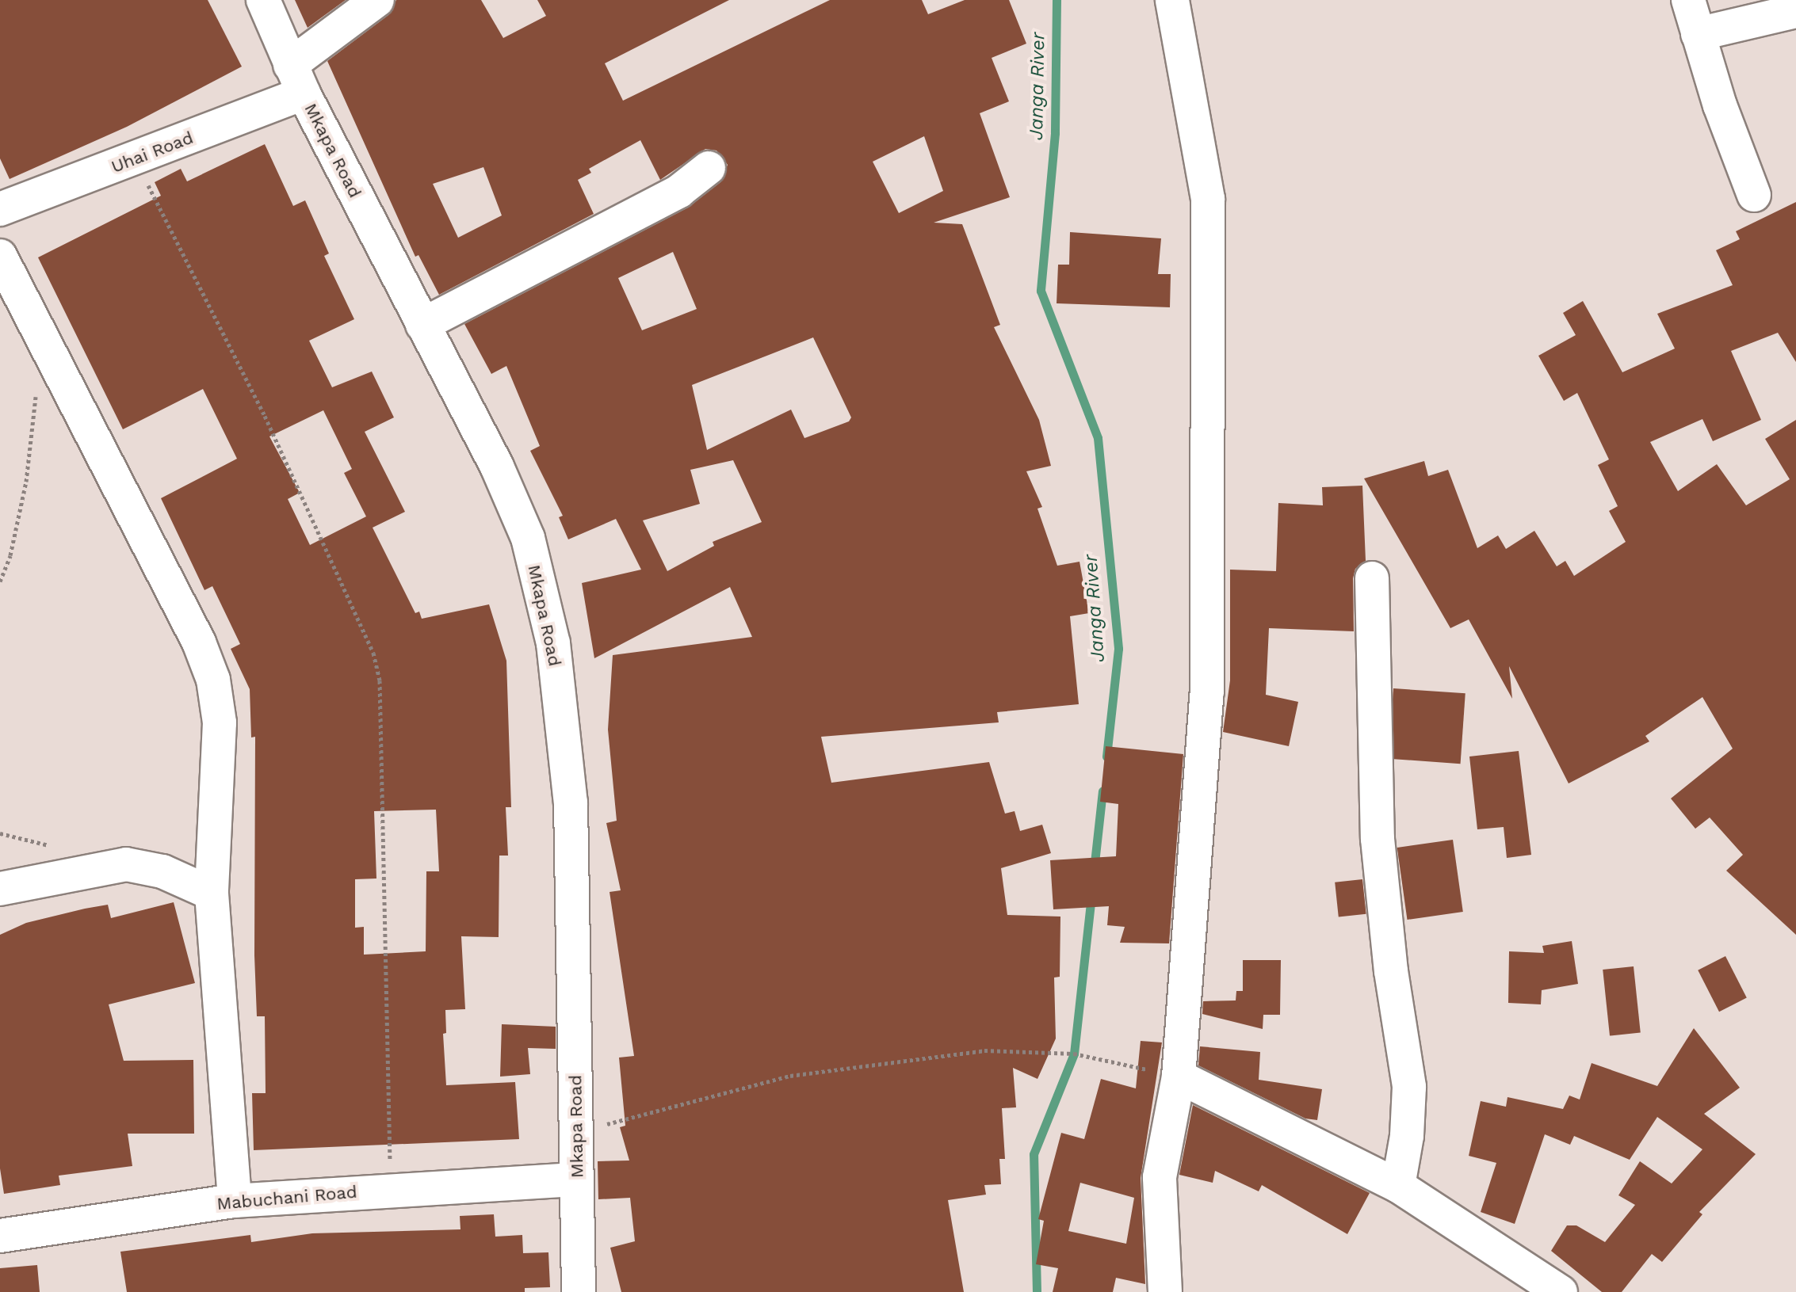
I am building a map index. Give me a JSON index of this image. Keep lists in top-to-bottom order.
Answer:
{
  "streets": {
    "street": ["Mkapa Road", "Uhai Road", "Mabuchani Road"]
  },
  "crossings": [
    ["Mkapa Road", "Uhai Road"],
    ["Mkapa Road", "Mabuchani Road"]
  ],
  "water": ["Janga River"]
}
